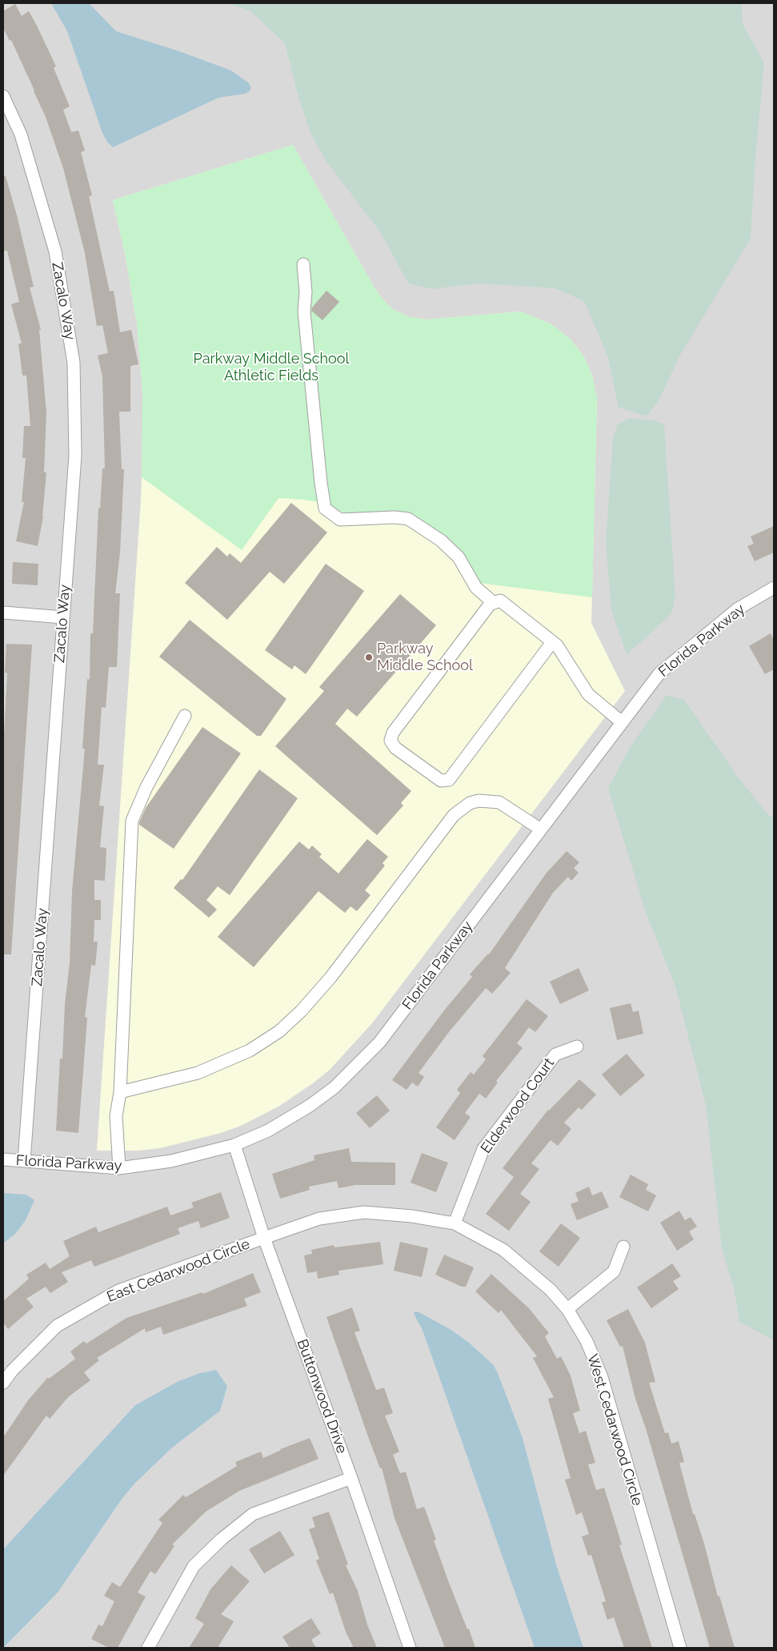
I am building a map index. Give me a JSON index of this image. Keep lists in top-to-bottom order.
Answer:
{
  "streets": {
    "street": [
      "Zacalo Way",
      "Florida Parkway",
      "Elderwood Court",
      "East Cedarwood Circle",
      "Buttonwood Drive",
      "West Cedarwood Circle"
    ]
  },
  "crossings": [
    ["Zacalo Way", "Florida Parkway"],
    ["Florida Parkway", "Buttonwood Drive"],
    ["Elderwood Court", "West Cedarwood Circle"],
    ["East Cedarwood Circle", "Buttonwood Drive"],
    ["East Cedarwood Circle", "West Cedarwood Circle"],
    ["Buttonwood Drive", "West Cedarwood Circle"]
  ],
  "parks": ["Parkway Middle School Athletic Fields"],
  "places": ["Parkway Middle School"]
}
